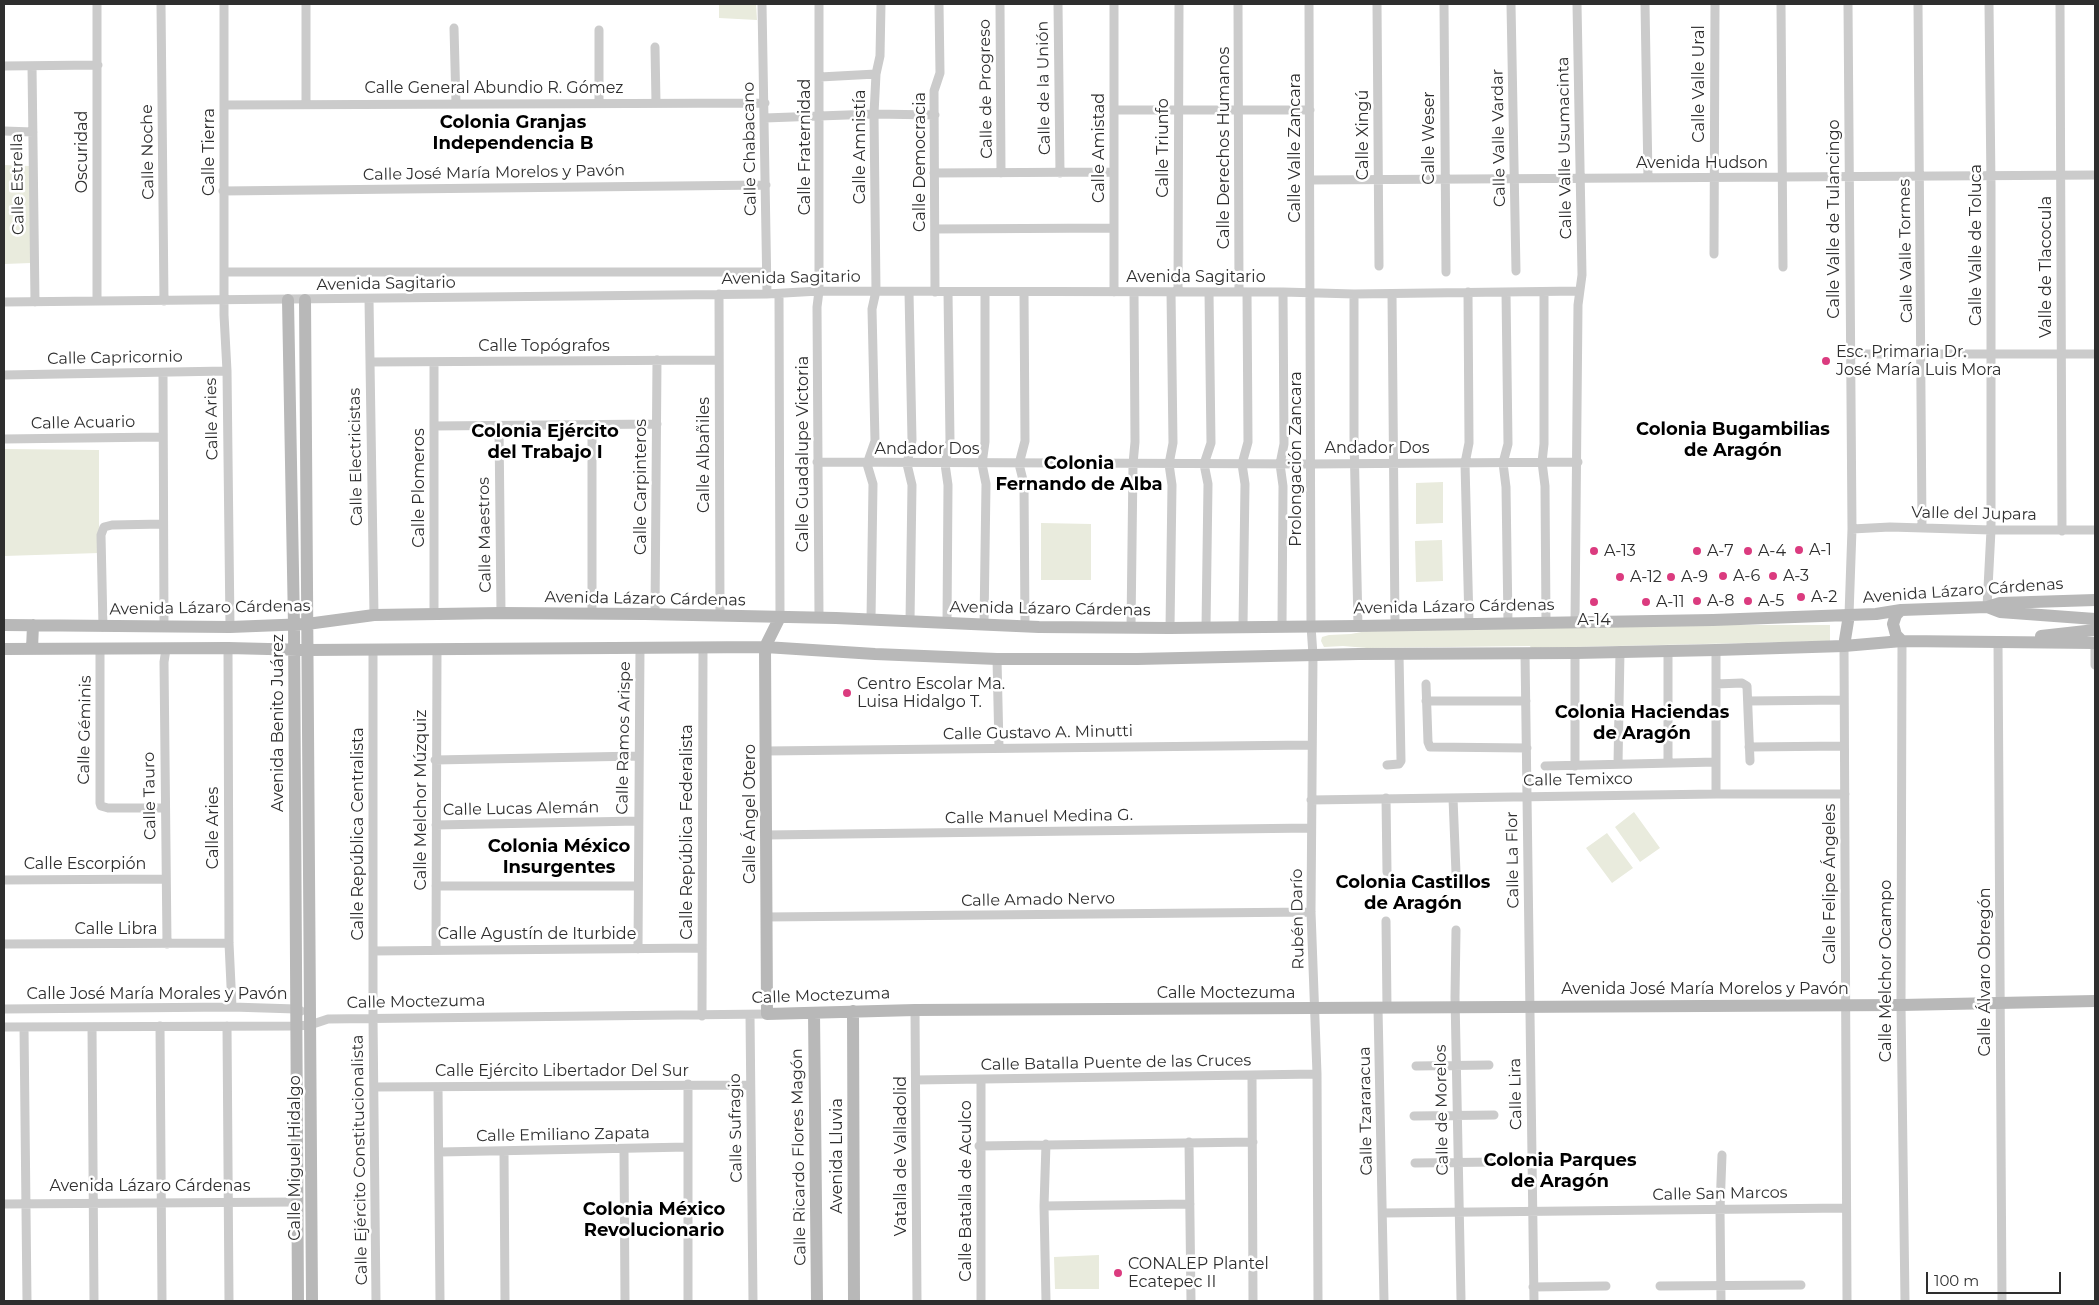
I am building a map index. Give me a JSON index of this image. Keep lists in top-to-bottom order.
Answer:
{
  "streets": {
    "street": [
      "Calle Valle Ural",
      "Calle General Abundio R. Gómez",
      "Calle de la Unión",
      "Calle de Progreso",
      "Calle Xingú",
      "Calle Weser",
      "Calle Valle Vardar",
      "Calle Fraternidad",
      "Calle Amnistía",
      "Calle Amistad",
      "Calle Triunfo",
      "Calle Derechos Humanos",
      "Calle Valle Zancara",
      "Calle Valle Usumacinta",
      "Calle Chabacano",
      "Oscuridad",
      "Calle Noche",
      "Calle Tierra",
      "Calle Democracia",
      "Avenida Hudson",
      "Calle José María Morelos y Pavón",
      "Calle Estrella",
      "Calle Valle de Tulancingo",
      "Calle Valle de Toluca",
      "Calle Valle Tormes",
      "Valle de Tlacocula",
      "Avenida Sagitario",
      "Calle Topógrafos",
      "Calle Capricornio",
      "Calle Aries",
      "Calle Acuario",
      "Andador Dos",
      "Calle Guadalupe Victoria",
      "Calle Albañiles",
      "Calle Electricistas",
      "Prolongación Zancara",
      "Calle Carpinteros",
      "Calle Plomeros",
      "Valle del Jupara",
      "Calle Maestros",
      "Avenida Lázaro Cárdenas",
      "Avenida Benito Juárez",
      "Calle Géminis",
      "Calle Gustavo A. Minutti",
      "Calle Ramos Arispe",
      "Calle Temixco",
      "Calle Tauro",
      "Calle Melchor Múzquiz",
      "Calle Lucas Alemán",
      "Calle Ángel Otero",
      "Calle Manuel Medina G.",
      "Calle República Federalista",
      "Calle República Centralista",
      "Calle La Flor",
      "Calle Escorpión",
      "Calle Felipe Ángeles",
      "Calle Amado Nervo",
      "Rubén Darío",
      "Calle Libra",
      "Calle Agustín de Iturbide",
      "Calle Melchor Ocampo",
      "Calle Álvaro Obregón",
      "Avenida José María Morelos y Pavón",
      "Calle Moctezuma",
      "Calle José María Morales y Pavón",
      "Calle Batalla Puente de las Cruces",
      "Calle Ejército Libertador Del Sur",
      "Calle Lira",
      "Calle de Morelos",
      "Calle Tzararacua",
      "Calle Sufragio",
      "Calle Emiliano Zapata",
      "Avenida Lluvia",
      "Vatalla de Valladolid",
      "Calle Ricardo Flores Magón",
      "Calle Miguel Hidalgo",
      "Calle Ejército Constitucionalista",
      "Calle Batalla de Aculco",
      "Calle San Marcos"
    ]
  },
  "crossings": [
    ["Calle Valle Ural", "Avenida Hudson"],
    ["Calle General Abundio R. Gómez", "Calle Chabacano"],
    ["Calle General Abundio R. Gómez", "Calle Tierra"],
    ["Calle Xingú", "Avenida Hudson"],
    ["Calle Weser", "Avenida Hudson"],
    ["Calle Valle Vardar", "Avenida Hudson"],
    ["Calle Fraternidad", "Avenida Sagitario"],
    ["Calle Fraternidad", "Calle Guadalupe Victoria"],
    ["Calle Amnistía", "Avenida Sagitario"],
    ["Calle Amnistía", "Andador Dos"],
    ["Calle Amistad", "Avenida Sagitario"],
    ["Calle Triunfo", "Avenida Sagitario"],
    ["Calle Triunfo", "Andador Dos"],
    ["Calle Derechos Humanos", "Avenida Sagitario"],
    ["Calle Derechos Humanos", "Andador Dos"],
    ["Calle Valle Zancara", "Avenida Hudson"],
    ["Calle Valle Zancara", "Avenida Sagitario"],
    ["Calle Valle Zancara", "Prolongación Zancara"],
    ["Calle Valle Usumacinta", "Avenida Hudson"],
    ["Calle Valle Usumacinta", "Avenida Sagitario"],
    ["Calle Valle Usumacinta", "Andador Dos"],
    ["Calle Valle Usumacinta", "Avenida Lázaro Cárdenas"],
    ["Calle Chabacano", "Calle José María Morelos y Pavón"],
    ["Calle Chabacano", "Avenida Sagitario"],
    ["Oscuridad", "Avenida Sagitario"],
    ["Calle Noche", "Avenida Sagitario"],
    ["Calle Tierra", "Calle José María Morelos y Pavón"],
    ["Calle Tierra", "Avenida Sagitario"],
    ["Calle Tierra", "Calle Aries"],
    ["Calle Democracia", "Avenida Sagitario"],
    ["Avenida Hudson", "Calle Valle de Tulancingo"],
    ["Avenida Hudson", "Calle Valle de Toluca"],
    ["Avenida Hudson", "Calle Valle Tormes"],
    ["Avenida Hudson", "Valle de Tlacocula"],
    ["Calle Estrella", "Avenida Sagitario"],
    ["Calle Valle de Tulancingo", "Valle del Jupara"],
    ["Calle Valle de Tulancingo", "Avenida Lázaro Cárdenas"],
    ["Calle Valle de Toluca", "Valle del Jupara"],
    ["Calle Valle de Toluca", "Avenida Lázaro Cárdenas"],
    ["Calle Valle Tormes", "Valle del Jupara"],
    ["Valle de Tlacocula", "Valle del Jupara"],
    ["Avenida Sagitario", "Calle Aries"],
    ["Avenida Sagitario", "Calle Guadalupe Victoria"],
    ["Avenida Sagitario", "Calle Albañiles"],
    ["Avenida Sagitario", "Calle Electricistas"],
    ["Avenida Sagitario", "Prolongación Zancara"],
    ["Avenida Sagitario", "Avenida Benito Juárez"],
    ["Calle Topógrafos", "Calle Albañiles"],
    ["Calle Topógrafos", "Calle Electricistas"],
    ["Calle Topógrafos", "Calle Carpinteros"],
    ["Calle Topógrafos", "Calle Plomeros"],
    ["Calle Capricornio", "Calle Aries"],
    ["Calle Aries", "Avenida Lázaro Cárdenas"],
    ["Calle Aries", "Calle Libra"],
    ["Calle Aries", "Calle José María Morales y Pavón"],
    ["Andador Dos", "Calle Guadalupe Victoria"],
    ["Andador Dos", "Prolongación Zancara"],
    ["Calle Guadalupe Victoria", "Avenida Lázaro Cárdenas"],
    ["Calle Guadalupe Victoria", "Calle Ángel Otero"],
    ["Calle Albañiles", "Avenida Lázaro Cárdenas"],
    ["Calle Electricistas", "Avenida Lázaro Cárdenas"],
    ["Prolongación Zancara", "Avenida Lázaro Cárdenas"],
    ["Prolongación Zancara", "Rubén Darío"],
    ["Calle Carpinteros", "Avenida Lázaro Cárdenas"],
    ["Calle Plomeros", "Avenida Lázaro Cárdenas"],
    ["Calle Maestros", "Avenida Lázaro Cárdenas"],
    ["Avenida Lázaro Cárdenas", "Avenida Benito Juárez"],
    ["Avenida Lázaro Cárdenas", "Calle Ángel Otero"],
    ["Avenida Lázaro Cárdenas", "Rubén Darío"],
    ["Avenida Lázaro Cárdenas", "Calle Miguel Hidalgo"],
    ["Avenida Benito Juárez", "Calle Moctezuma"],
    ["Avenida Benito Juárez", "Calle José María Morales y Pavón"],
    ["Avenida Benito Juárez", "Calle Miguel Hidalgo"],
    ["Calle Géminis", "Calle Tauro"],
    ["Calle Gustavo A. Minutti", "Calle Ángel Otero"],
    ["Calle Gustavo A. Minutti", "Rubén Darío"],
    ["Calle Ramos Arispe", "Calle Lucas Alemán"],
    ["Calle Ramos Arispe", "Calle Agustín de Iturbide"],
    ["Calle Temixco", "Calle La Flor"],
    ["Calle Temixco", "Calle Felipe Ángeles"],
    ["Calle Temixco", "Rubén Darío"],
    ["Calle Tauro", "Calle Escorpión"],
    ["Calle Tauro", "Calle Libra"],
    ["Calle Melchor Múzquiz", "Calle Lucas Alemán"],
    ["Calle Melchor Múzquiz", "Calle Agustín de Iturbide"],
    ["Calle Ángel Otero", "Calle Manuel Medina G."],
    ["Calle Ángel Otero", "Calle Amado Nervo"],
    ["Calle Ángel Otero", "Calle Moctezuma"],
    ["Calle Manuel Medina G.", "Rubén Darío"],
    ["Calle República Federalista", "Calle Agustín de Iturbide"],
    ["Calle República Federalista", "Calle Moctezuma"],
    ["Calle República Centralista", "Calle Agustín de Iturbide"],
    ["Calle República Centralista", "Calle Moctezuma"],
    ["Calle República Centralista", "Calle Ejército Constitucionalista"],
    ["Calle La Flor", "Avenida José María Morelos y Pavón"],
    ["Calle La Flor", "Calle Lira"],
    ["Calle Felipe Ángeles", "Avenida José María Morelos y Pavón"],
    ["Calle Felipe Ángeles", "Calle San Marcos"],
    ["Calle Amado Nervo", "Rubén Darío"],
    ["Rubén Darío", "Avenida José María Morelos y Pavón"],
    ["Rubén Darío", "Calle Moctezuma"],
    ["Rubén Darío", "Calle Batalla Puente de las Cruces"],
    ["Calle Melchor Ocampo", "Avenida José María Morelos y Pavón"],
    ["Calle Álvaro Obregón", "Avenida José María Morelos y Pavón"],
    ["Avenida José María Morelos y Pavón", "Calle Moctezuma"],
    ["Avenida José María Morelos y Pavón", "Calle Lira"],
    ["Avenida José María Morelos y Pavón", "Calle de Morelos"],
    ["Avenida José María Morelos y Pavón", "Calle Tzararacua"],
    ["Calle Moctezuma", "Calle José María Morales y Pavón"],
    ["Calle Moctezuma", "Calle Sufragio"],
    ["Calle Moctezuma", "Avenida Lluvia"],
    ["Calle Moctezuma", "Vatalla de Valladolid"],
    ["Calle Moctezuma", "Calle Ricardo Flores Magón"],
    ["Calle Moctezuma", "Calle Miguel Hidalgo"],
    ["Calle Moctezuma", "Calle Ejército Constitucionalista"],
    ["Calle José María Morales y Pavón", "Calle Miguel Hidalgo"],
    ["Calle Batalla Puente de las Cruces", "Vatalla de Valladolid"],
    ["Calle Batalla Puente de las Cruces", "Calle Batalla de Aculco"],
    ["Calle Ejército Libertador Del Sur", "Calle Sufragio"],
    ["Calle Ejército Libertador Del Sur", "Calle Ejército Constitucionalista"],
    ["Calle Lira", "Calle San Marcos"],
    ["Calle de Morelos", "Calle San Marcos"],
    ["Calle Tzararacua", "Calle San Marcos"]
  ],
  "districts": [
    "Colonia Granjas Independencia B",
    "Colonia Bugambilias de Aragón",
    "Colonia Ejército del Trabajo I",
    "Colonia Fernando de Alba",
    "Colonia Haciendas de Aragón",
    "Colonia México Insurgentes",
    "Colonia Castillos de Aragón",
    "Colonia Parques de Aragón",
    "Colonia México Revolucionario"
  ],
  "places": [
    "Esc. Primaria Dr. José María Luis Mora",
    "A-1",
    "A-13",
    "A-7",
    "A-4",
    "A-6",
    "A-3",
    "A-12",
    "A-9",
    "A-2",
    "A-8",
    "A-5",
    "A-14",
    "A-11",
    "Centro Escolar Ma. Luisa Hidalgo T.",
    "CONALEP Plantel Ecatepec II"
  ],
  "scale_bar": "100 m"
}
